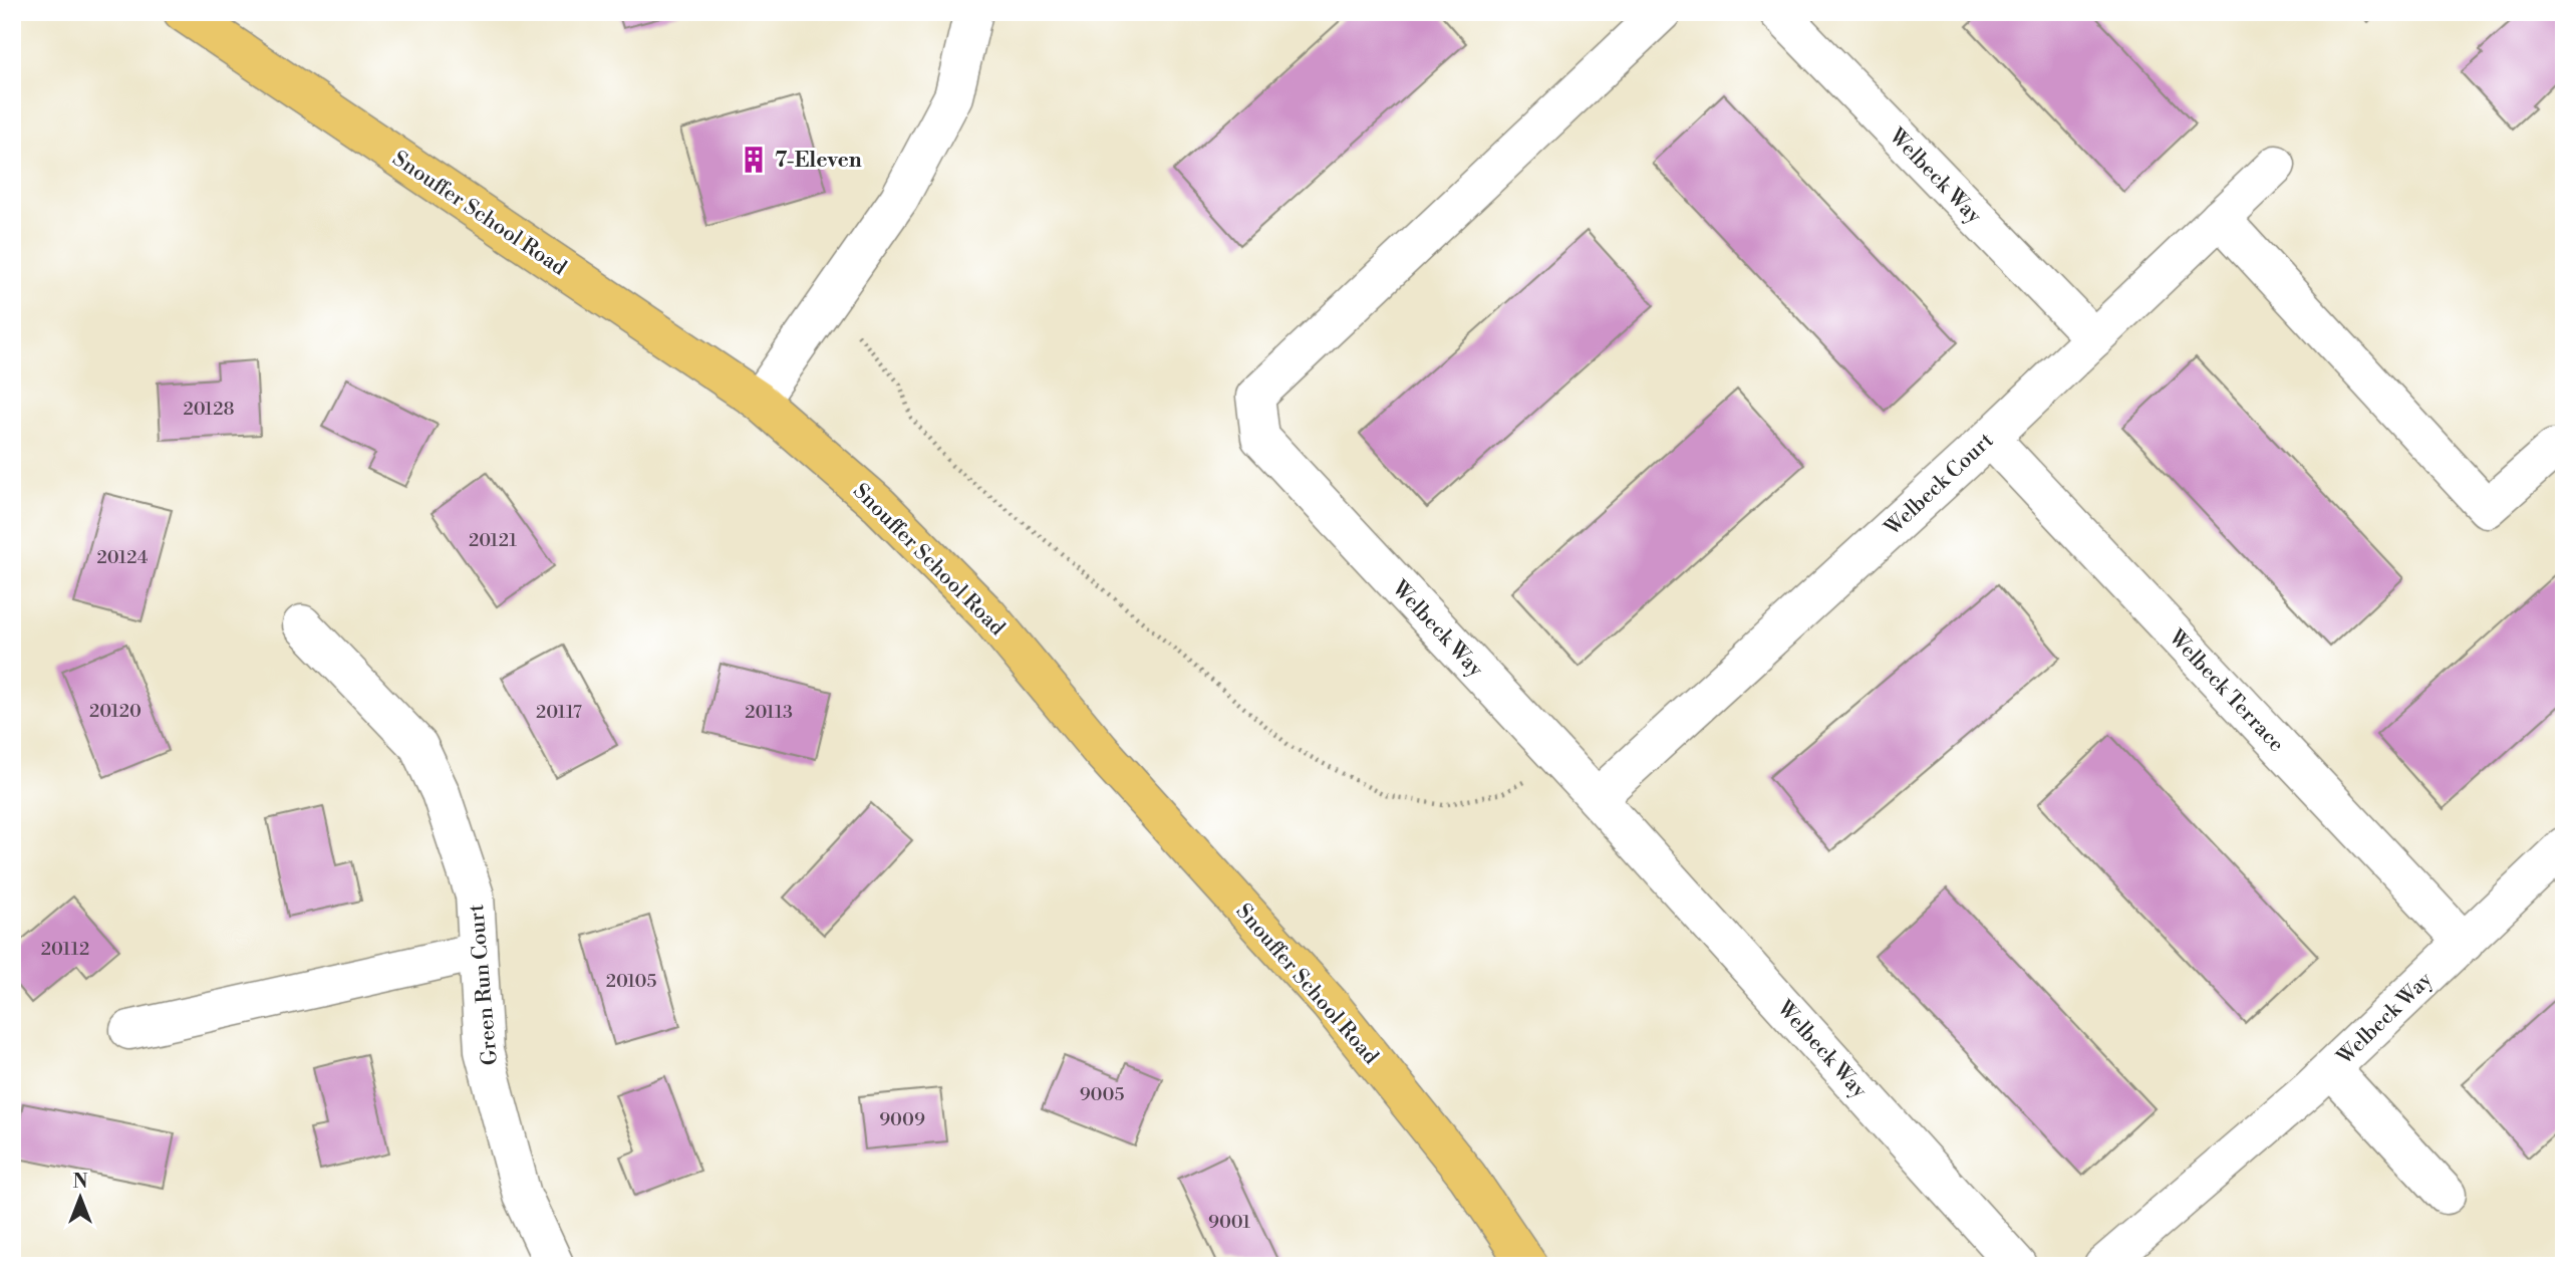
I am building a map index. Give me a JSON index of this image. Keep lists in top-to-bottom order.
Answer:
{
  "streets": {
    "main road": ["Snouffer School Road"],
    "street": [
      "Welbeck Way",
      "Welbeck Court",
      "Welbeck Terrace",
      "Green Run Court"
    ]
  },
  "crossings": [
    ["Welbeck Way", "Welbeck Court"],
    ["Welbeck Way", "Welbeck Terrace"],
    ["Welbeck Court", "Welbeck Terrace"]
  ],
  "places": {
    "building": ["7-Eleven"]
  },
  "house_numbers": [
    "20128",
    "20121",
    "20124",
    "20120",
    "20117",
    "20113",
    "20112",
    "20105",
    "9005",
    "9009",
    "9001"
  ],
  "north": "top"
}
